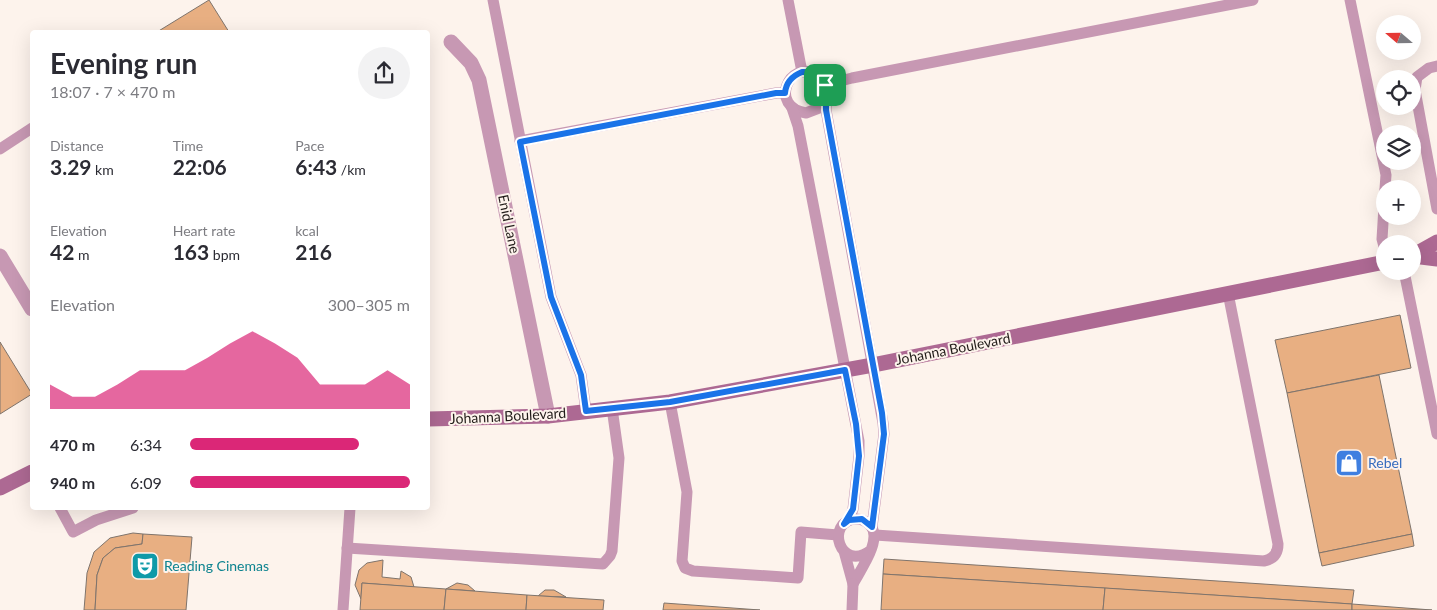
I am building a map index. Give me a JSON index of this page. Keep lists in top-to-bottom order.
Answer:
{
  "streets": {
    "street": ["Enid Lane", "Johanna Boulevard"]
  },
  "crossings": [
    ["Enid Lane", "Johanna Boulevard"]
  ],
  "places": {
    "shop": ["Rebel"],
    "theatre": ["Reading Cinemas"]
  },
  "north": "left",
  "page": {
    "map_buttons": ["+", "−"],
    "heading": ["Evening run", "18:07 · 7 × 470 m"],
    "stats": [
      ["Distance", "3.29 km"],
      ["Time", "22:06"],
      ["Pace", "6:43 /km"],
      ["Elevation", "42 m"],
      ["Heart rate", "163 bpm"],
      ["kcal", "216"]
    ],
    "chart": ["Elevation", "300–305 m"],
    "list": [
      {
        "name": "470 m",
        "note": "6:34"
      },
      {
        "name": "940 m",
        "note": "6:09"
      }
    ]
  }
}
